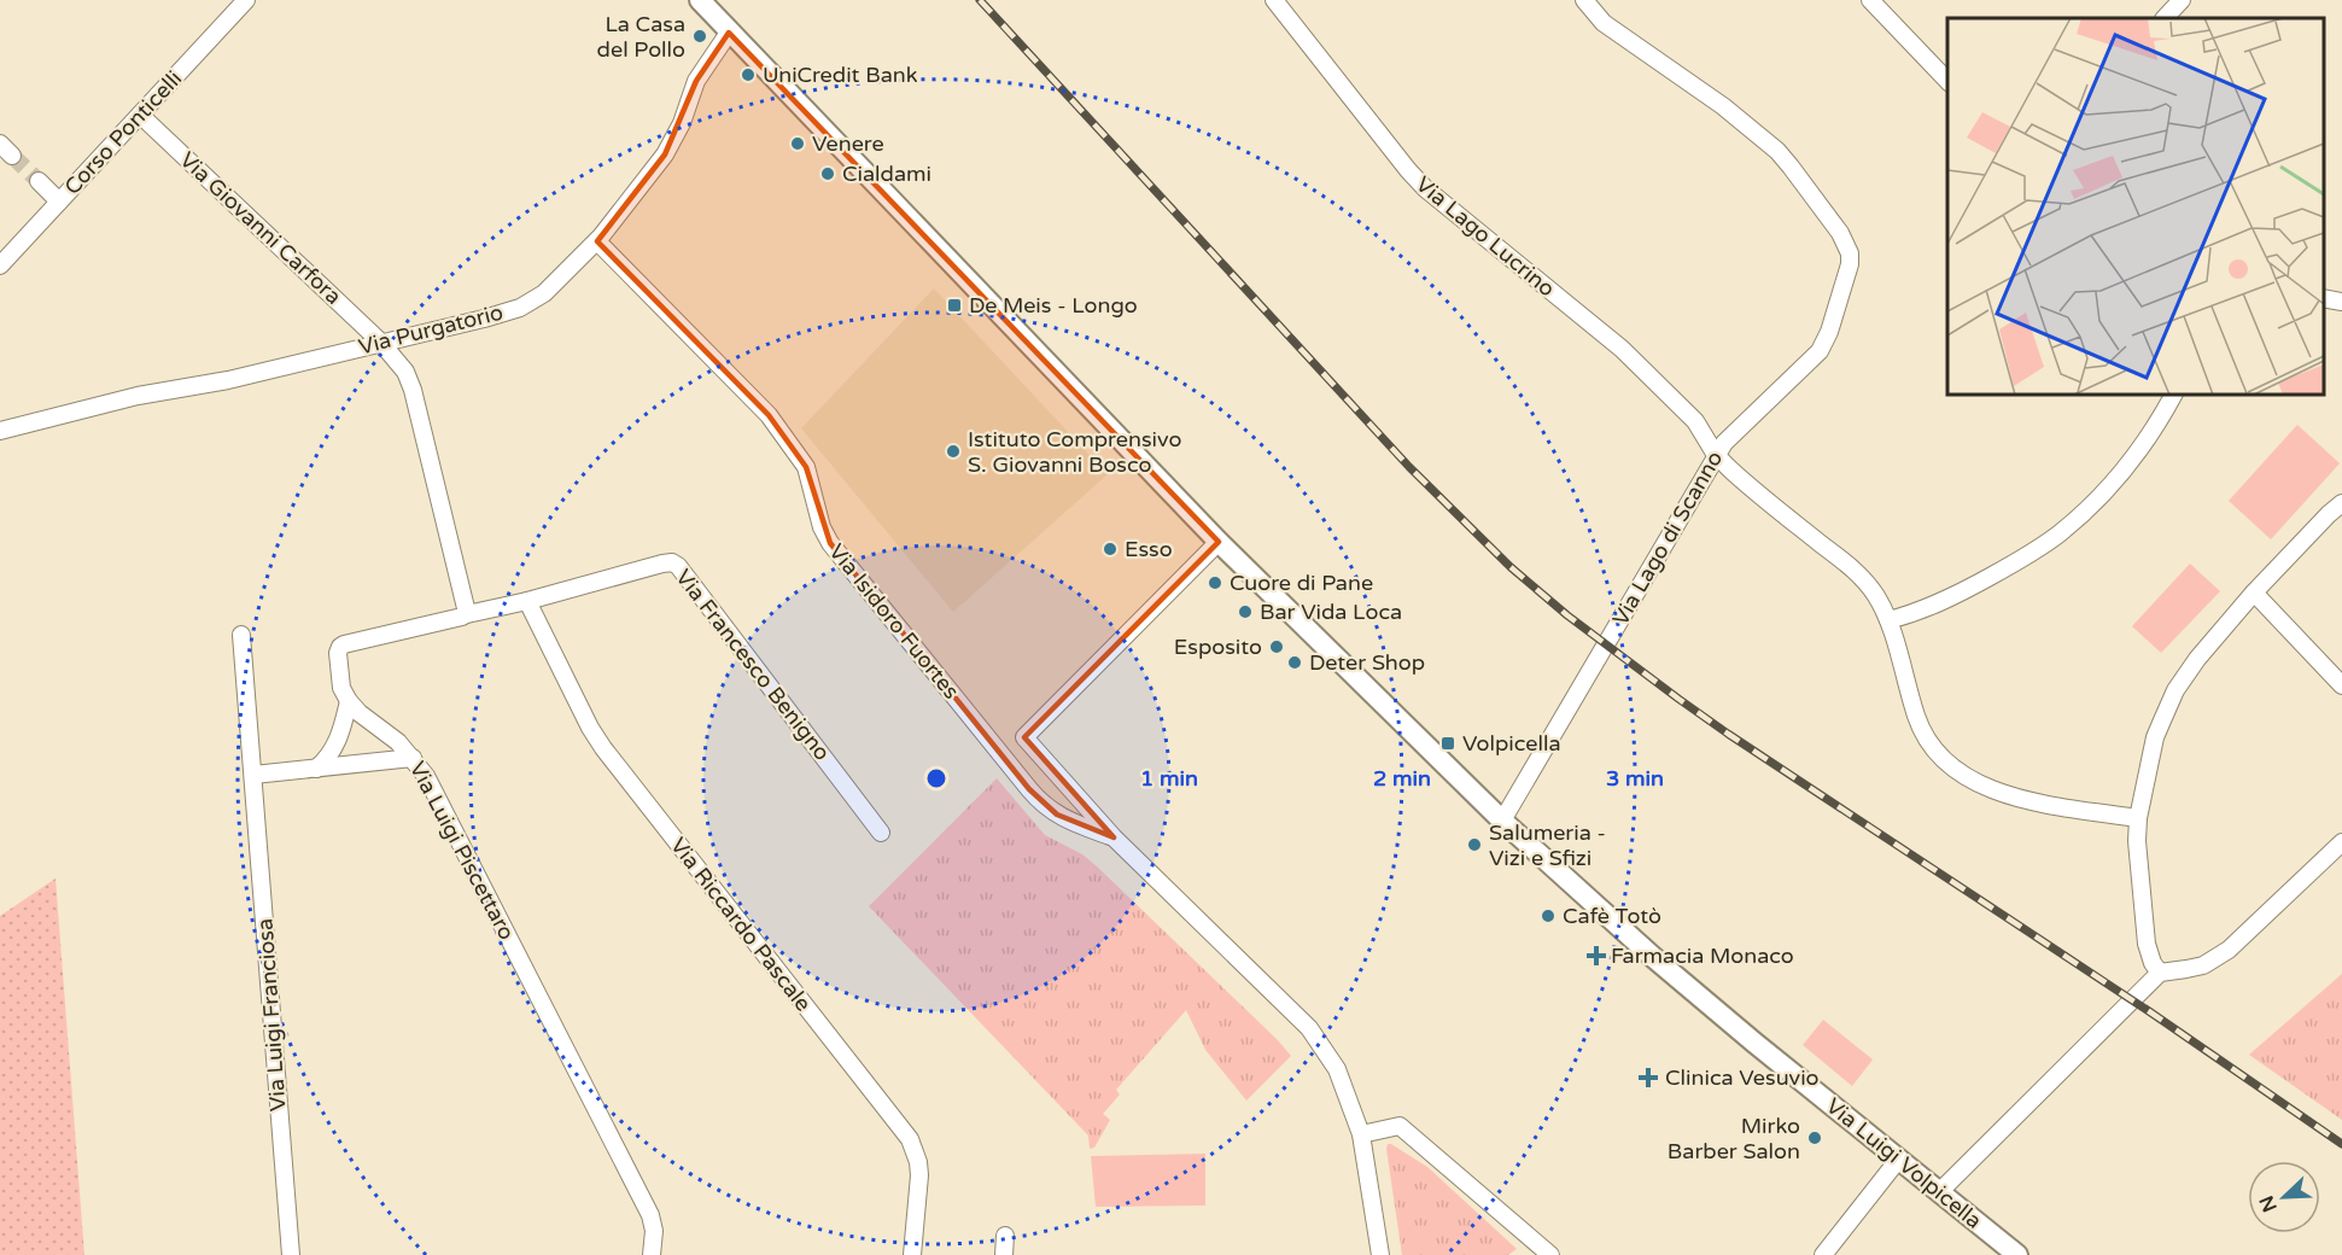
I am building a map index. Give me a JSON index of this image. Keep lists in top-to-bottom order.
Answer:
{
  "streets": {
    "street": [
      "Corso Ponticelli",
      "Via Giovanni Carfora",
      "Via Lago Lucrino",
      "Via Purgatorio",
      "Via Lago di Scanno",
      "Via Isidoro Fuortes",
      "Via Francesco Benigno",
      "Via Luigi Piscettaro",
      "Via Riccardo Pascale",
      "Via Luigi Franciosa",
      "Via Luigi Volpicella"
    ]
  },
  "crossings": [
    ["Corso Ponticelli", "Via Giovanni Carfora"],
    ["Via Giovanni Carfora", "Via Purgatorio"],
    ["Via Lago Lucrino", "Via Lago di Scanno"],
    ["Via Purgatorio", "Via Isidoro Fuortes"],
    ["Via Purgatorio", "Via Luigi Volpicella"],
    ["Via Lago di Scanno", "Via Luigi Volpicella"],
    ["Via Isidoro Fuortes", "Via Luigi Volpicella"],
    ["Via Francesco Benigno", "Via Riccardo Pascale"]
  ],
  "places": {
    "other": [
      "La Casa del Pollo",
      "UniCredit Bank",
      "Venere",
      "Cialdami",
      "Istituto Comprensivo S. Giovanni Bosco",
      "Esso",
      "Cuore di Pane",
      "Bar Vida Loca",
      "Esposito",
      "Deter Shop",
      "Salumeria - Vizi e Sfizi",
      "Cafè Totò",
      "Mirko Barber Salon"
    ],
    "transit": ["De Meis - Longo", "Volpicella"],
    "health": ["Farmacia Monaco", "Clinica Vesuvio"]
  },
  "north": "bottom left",
  "rings": ["1 min", "2 min", "3 min"]
}
